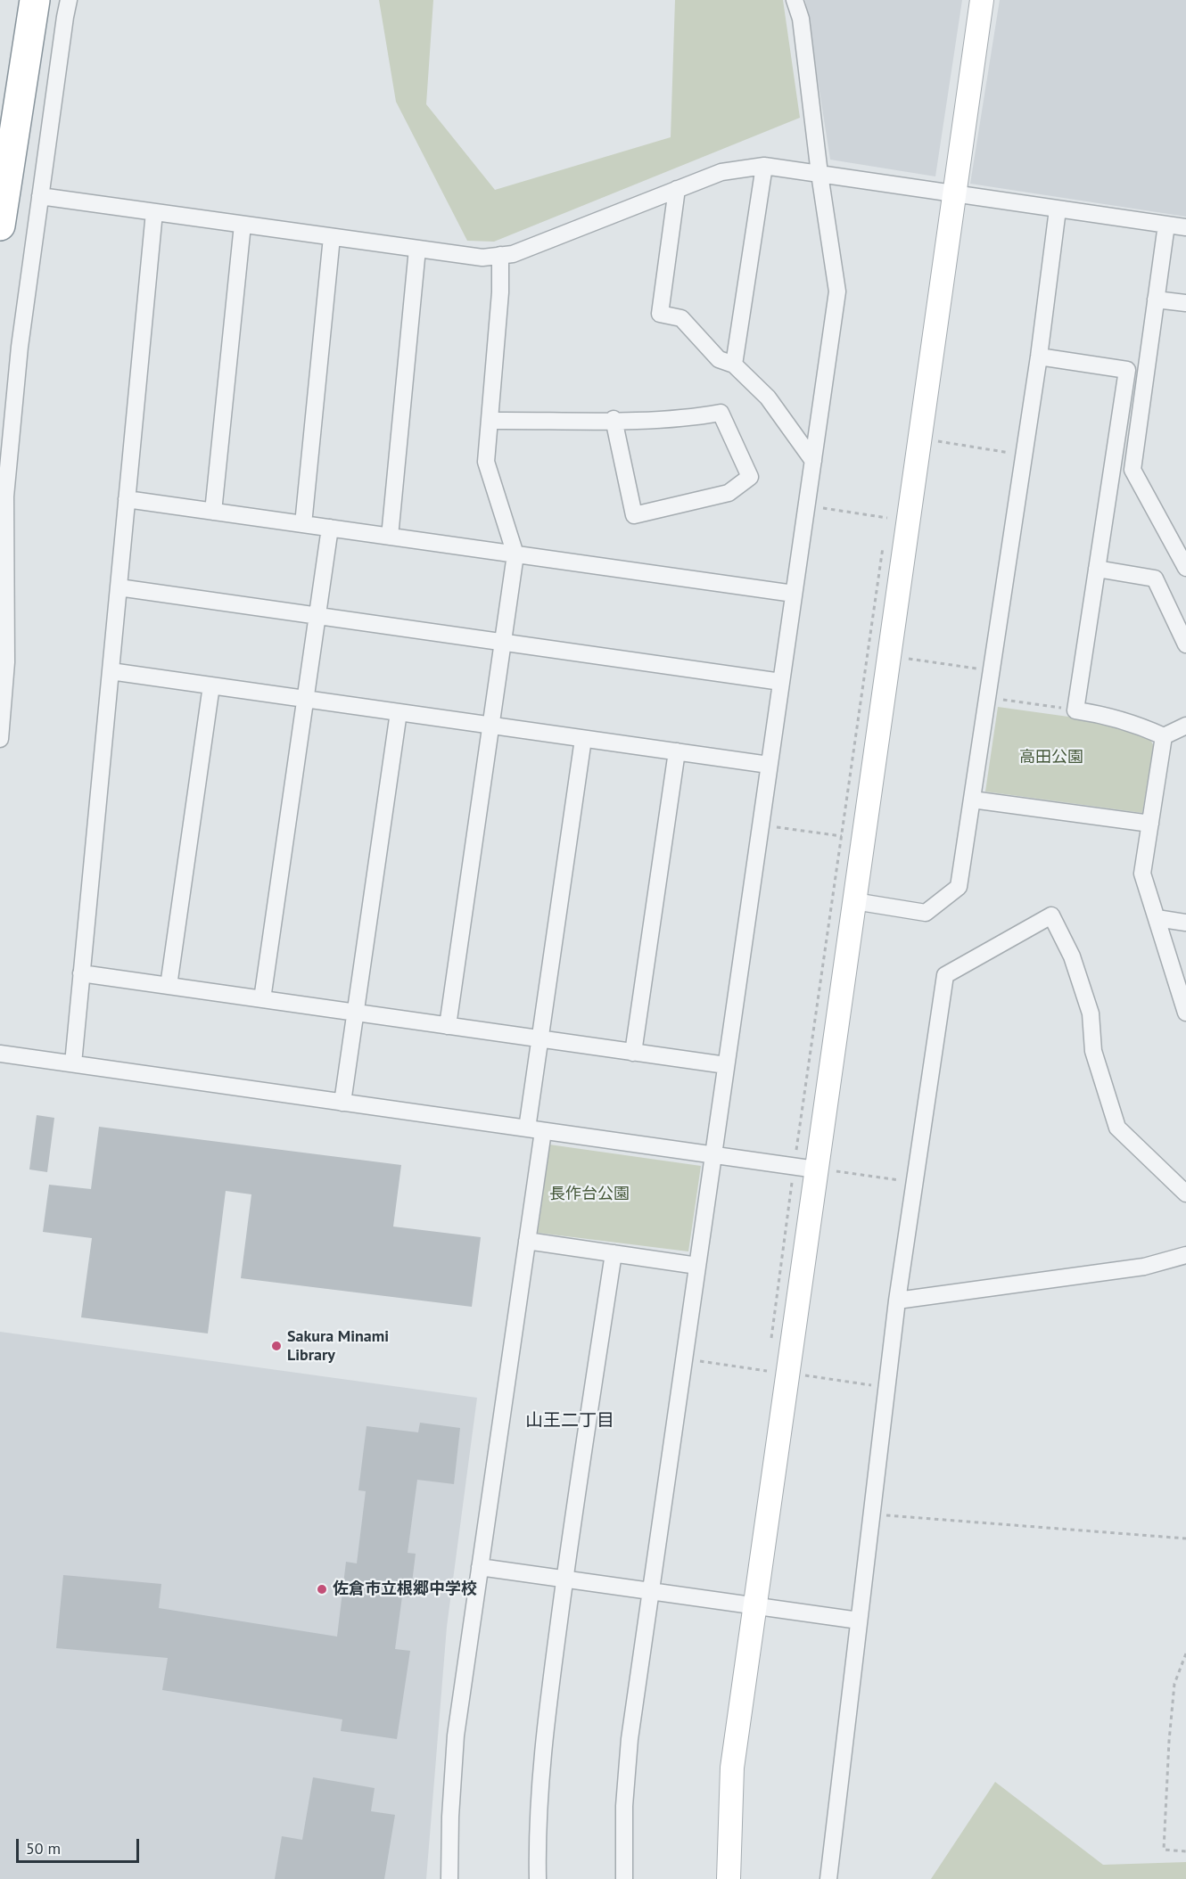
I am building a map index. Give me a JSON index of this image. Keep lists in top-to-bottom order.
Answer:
{
  "districts": ["山王二丁目"],
  "parks": ["高田公園", "長作台公園"],
  "places": ["Sakura Minami Library", "佐倉市立根郷中学校"],
  "scale_bar": "50 m"
}
